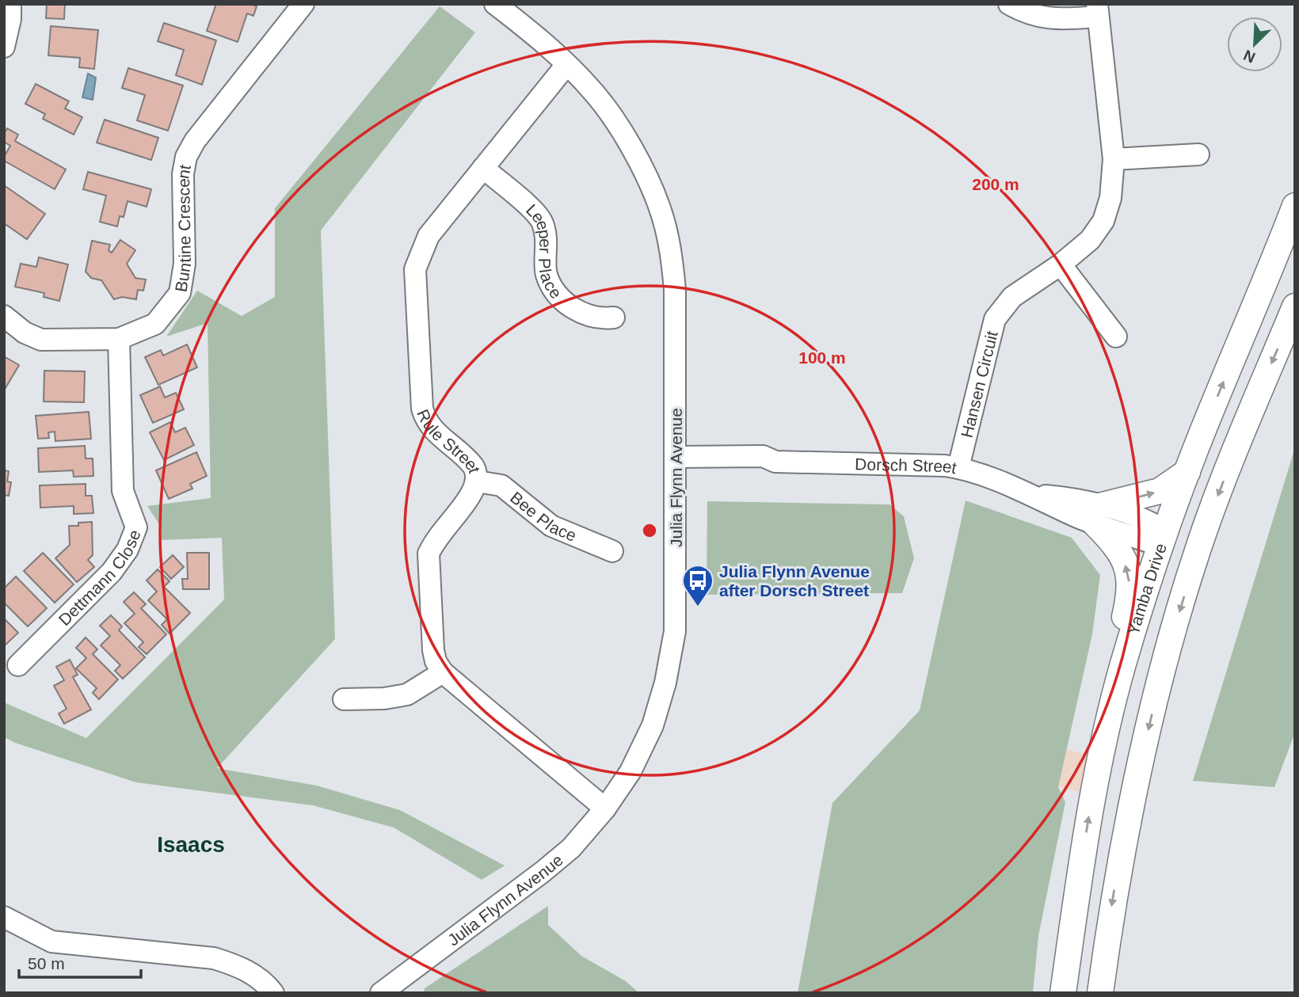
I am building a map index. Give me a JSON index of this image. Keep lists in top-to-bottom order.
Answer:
{
  "streets": {
    "main road": ["Yamba Drive"],
    "street": [
      "Buntine Crescent",
      "Leeper Place",
      "Hansen Circuit",
      "Rule Street",
      "Dorsch Street",
      "Julia Flynn Avenue",
      "Bee Place",
      "Dettmann Close"
    ]
  },
  "crossings": [
    ["Buntine Crescent", "Dettmann Close"],
    ["Leeper Place", "Rule Street"],
    ["Hansen Circuit", "Dorsch Street"],
    ["Rule Street", "Julia Flynn Avenue"],
    ["Rule Street", "Bee Place"],
    ["Dorsch Street", "Julia Flynn Avenue"],
    ["Dorsch Street", "Yamba Drive"]
  ],
  "districts": ["Isaacs"],
  "places": {
    "bus stop": ["Julia Flynn Avenue after Dorsch Street"]
  },
  "scale_bar": "50 m",
  "north": "bottom left",
  "rings": ["200 m", "100 m"]
}
